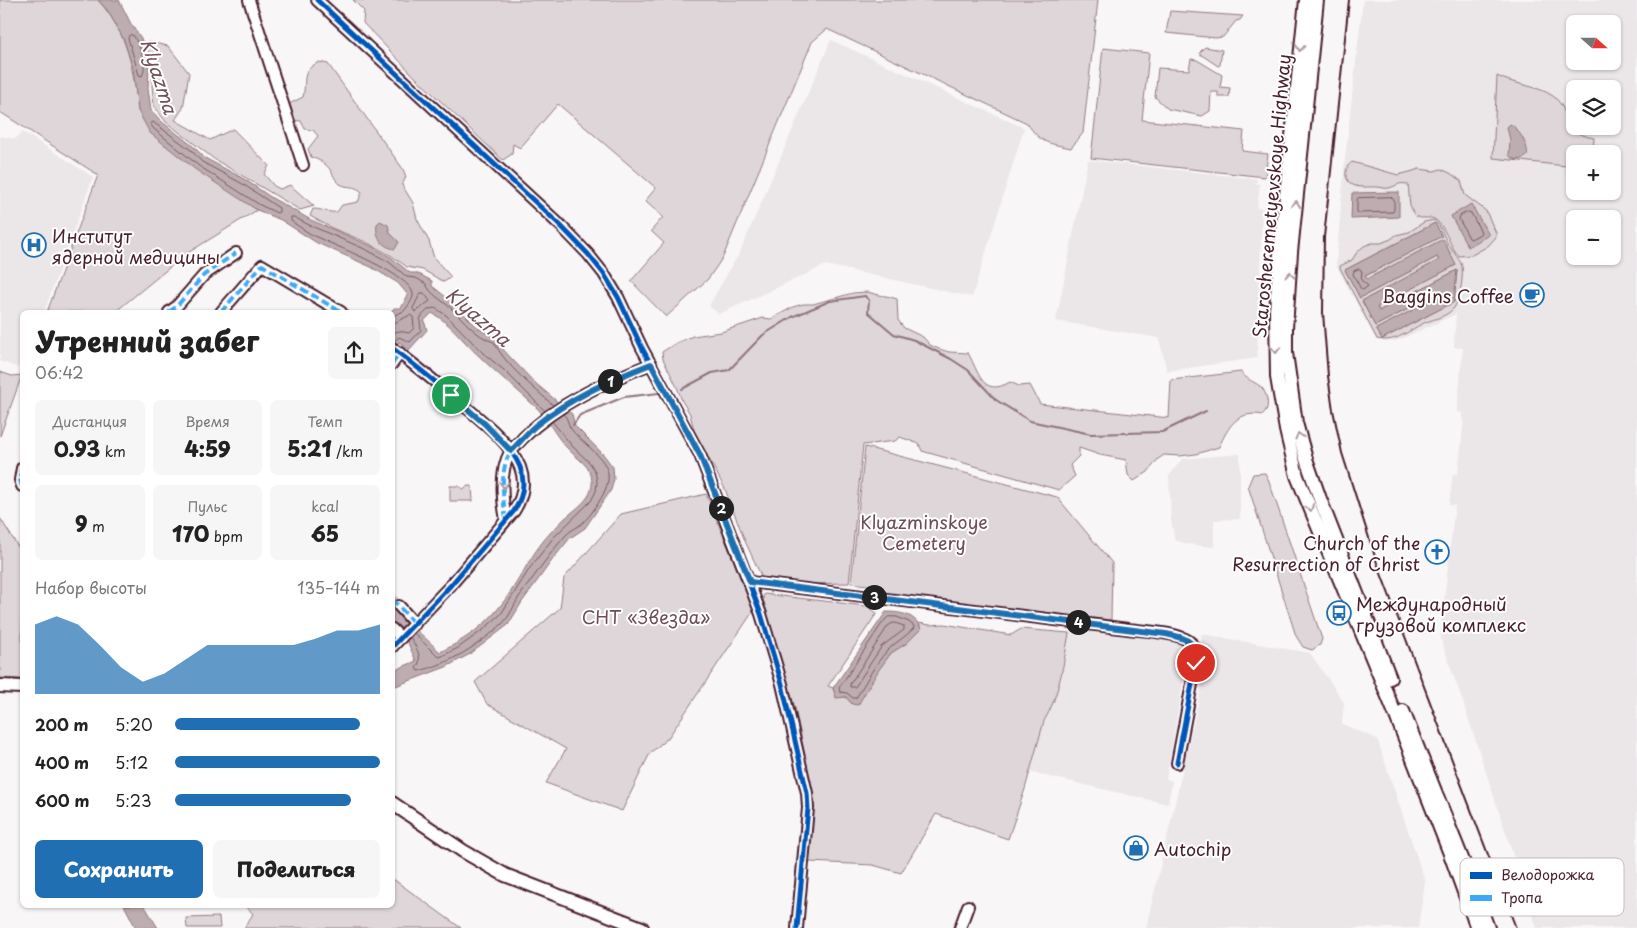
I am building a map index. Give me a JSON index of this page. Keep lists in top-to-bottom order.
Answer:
{
  "streets": {
    "main road": ["Starosheremetyevskoye Highway"]
  },
  "water": ["Klyazma"],
  "parks": ["Klyazminskoye Cemetery", "СНТ «Звезда»"],
  "places": {
    "hospital": ["Институт ядерной медицины"],
    "cafe": ["Baggins Coffee"],
    "church": ["Church of the Resurrection of Christ"],
    "bus stop": ["Международный грузовой комплекс"],
    "shop": ["Autochip"]
  },
  "legend": ["Велодорожка", "Тропа"],
  "north": "right",
  "page": {
    "map_buttons": ["+", "−"],
    "heading": ["Утренний забег", "06:42"],
    "pins": [
      "1",
      "2",
      "3",
      "4"
    ],
    "stats": [
      ["Дистанция", "0.93 km"],
      ["Время", "4:59"],
      ["Темп", "5:21 /km"],
      ["9 m"],
      ["Пульс", "170 bpm"],
      ["kcal", "65"]
    ],
    "chart": ["Набор высоты", "135–144 m"],
    "list": [
      {
        "name": "200 m",
        "note": "5:20"
      },
      {
        "name": "400 m",
        "note": "5:12"
      },
      {
        "name": "600 m",
        "note": "5:23"
      }
    ],
    "buttons": ["Сохранить", "Поделиться"]
  }
}
